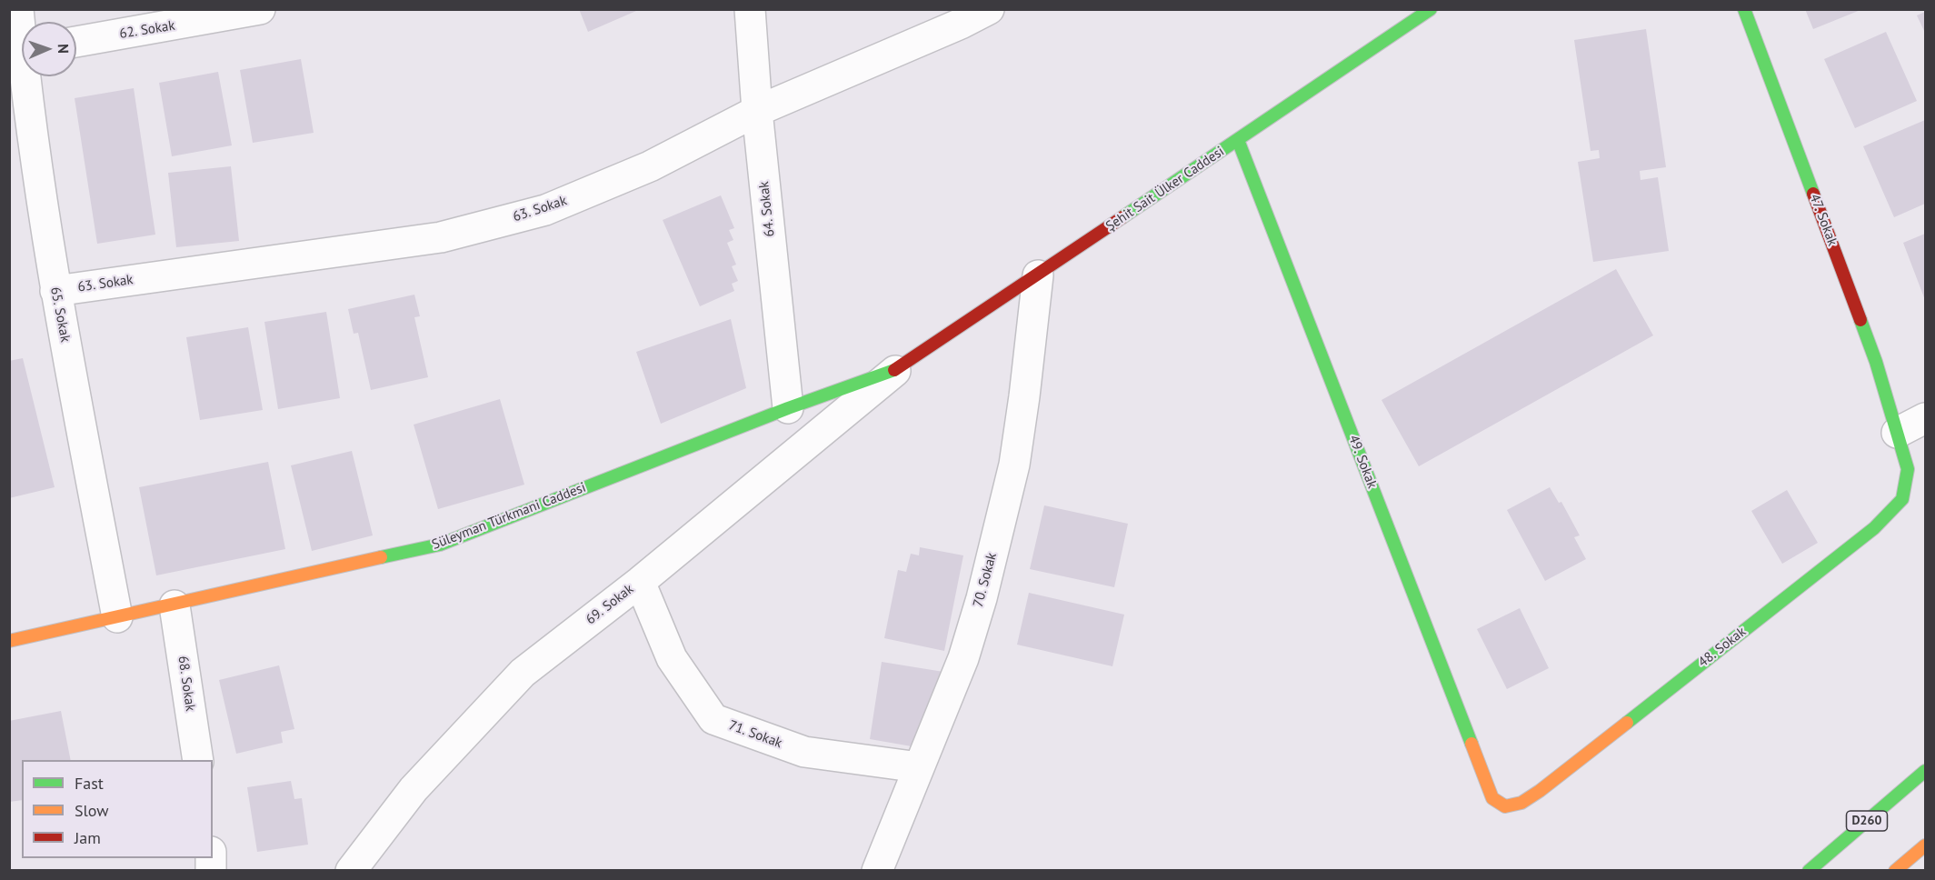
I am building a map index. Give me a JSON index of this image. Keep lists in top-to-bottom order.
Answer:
{
  "streets": {
    "main road": [
      "Şehit Sait Ülker Caddesi",
      "47. Sokak",
      "49. Sokak",
      "Süleyman Türkmani Caddesi",
      "48. Sokak",
      "D260"
    ],
    "street": [
      "62. Sokak",
      "63. Sokak",
      "64. Sokak",
      "65. Sokak",
      "70. Sokak",
      "69. Sokak",
      "68. Sokak",
      "71. Sokak"
    ]
  },
  "crossings": [
    ["Şehit Sait Ülker Caddesi", "49. Sokak"],
    ["Şehit Sait Ülker Caddesi", "Süleyman Türkmani Caddesi"],
    ["Şehit Sait Ülker Caddesi", "70. Sokak"],
    ["Şehit Sait Ülker Caddesi", "69. Sokak"],
    ["63. Sokak", "64. Sokak"],
    ["63. Sokak", "65. Sokak"],
    ["64. Sokak", "Süleyman Türkmani Caddesi"],
    ["47. Sokak", "48. Sokak"],
    ["65. Sokak", "Süleyman Türkmani Caddesi"],
    ["49. Sokak", "48. Sokak"],
    ["Süleyman Türkmani Caddesi", "69. Sokak"],
    ["Süleyman Türkmani Caddesi", "68. Sokak"],
    ["70. Sokak", "71. Sokak"],
    ["69. Sokak", "71. Sokak"]
  ],
  "legend": ["Fast", "Slow", "Jam"],
  "north": "right"
}
